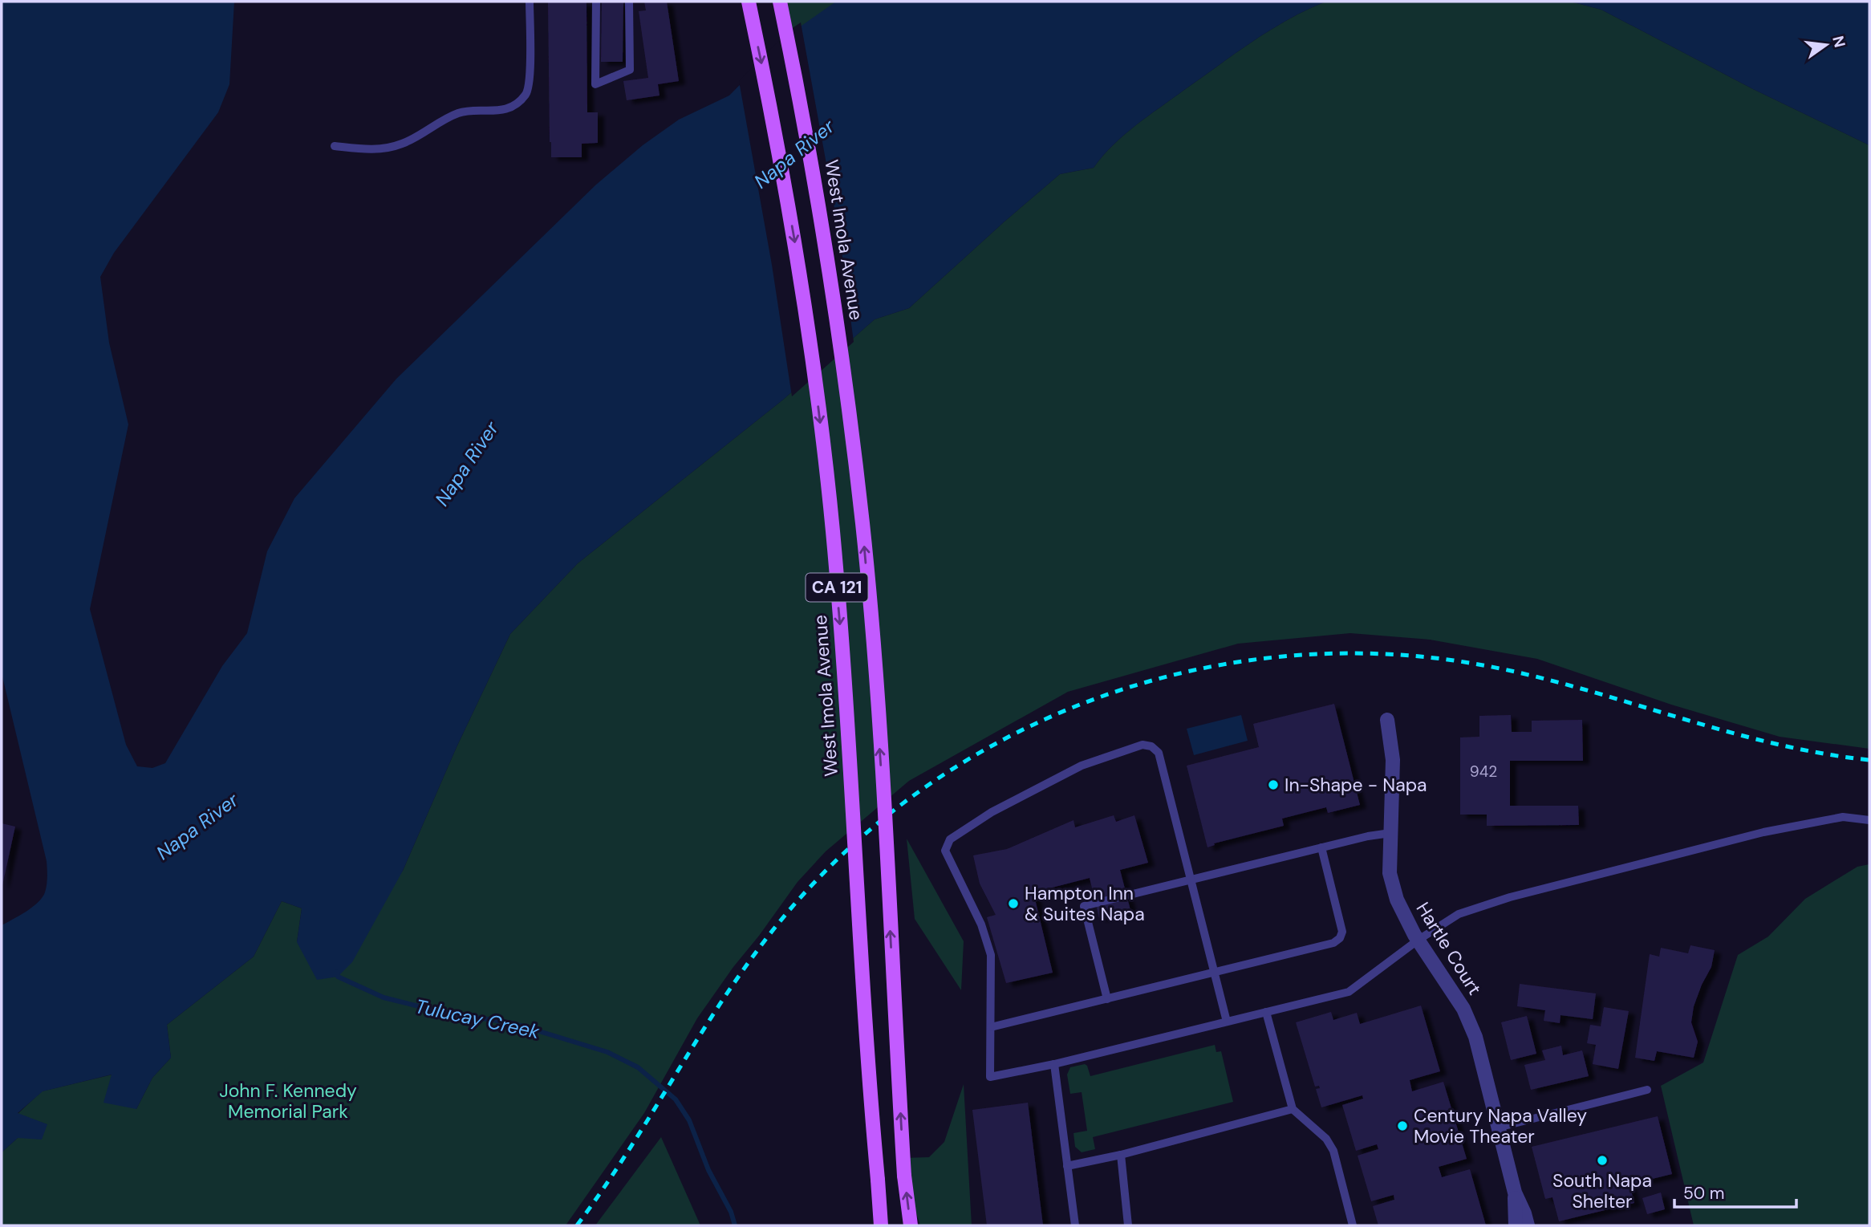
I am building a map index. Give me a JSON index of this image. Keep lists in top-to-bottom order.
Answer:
{
  "streets": {
    "main road": ["West Imola Avenue", "CA 121"],
    "street": ["Hartle Court"]
  },
  "water": ["Napa River", "Tulucay Creek"],
  "parks": ["John F. Kennedy Memorial Park"],
  "places": [
    "In-Shape - Napa",
    "Hampton Inn & Suites Napa",
    "Century Napa Valley Movie Theater",
    "South Napa Shelter"
  ],
  "house_numbers": ["942"],
  "scale_bar": "50 m",
  "north": "right"
}
